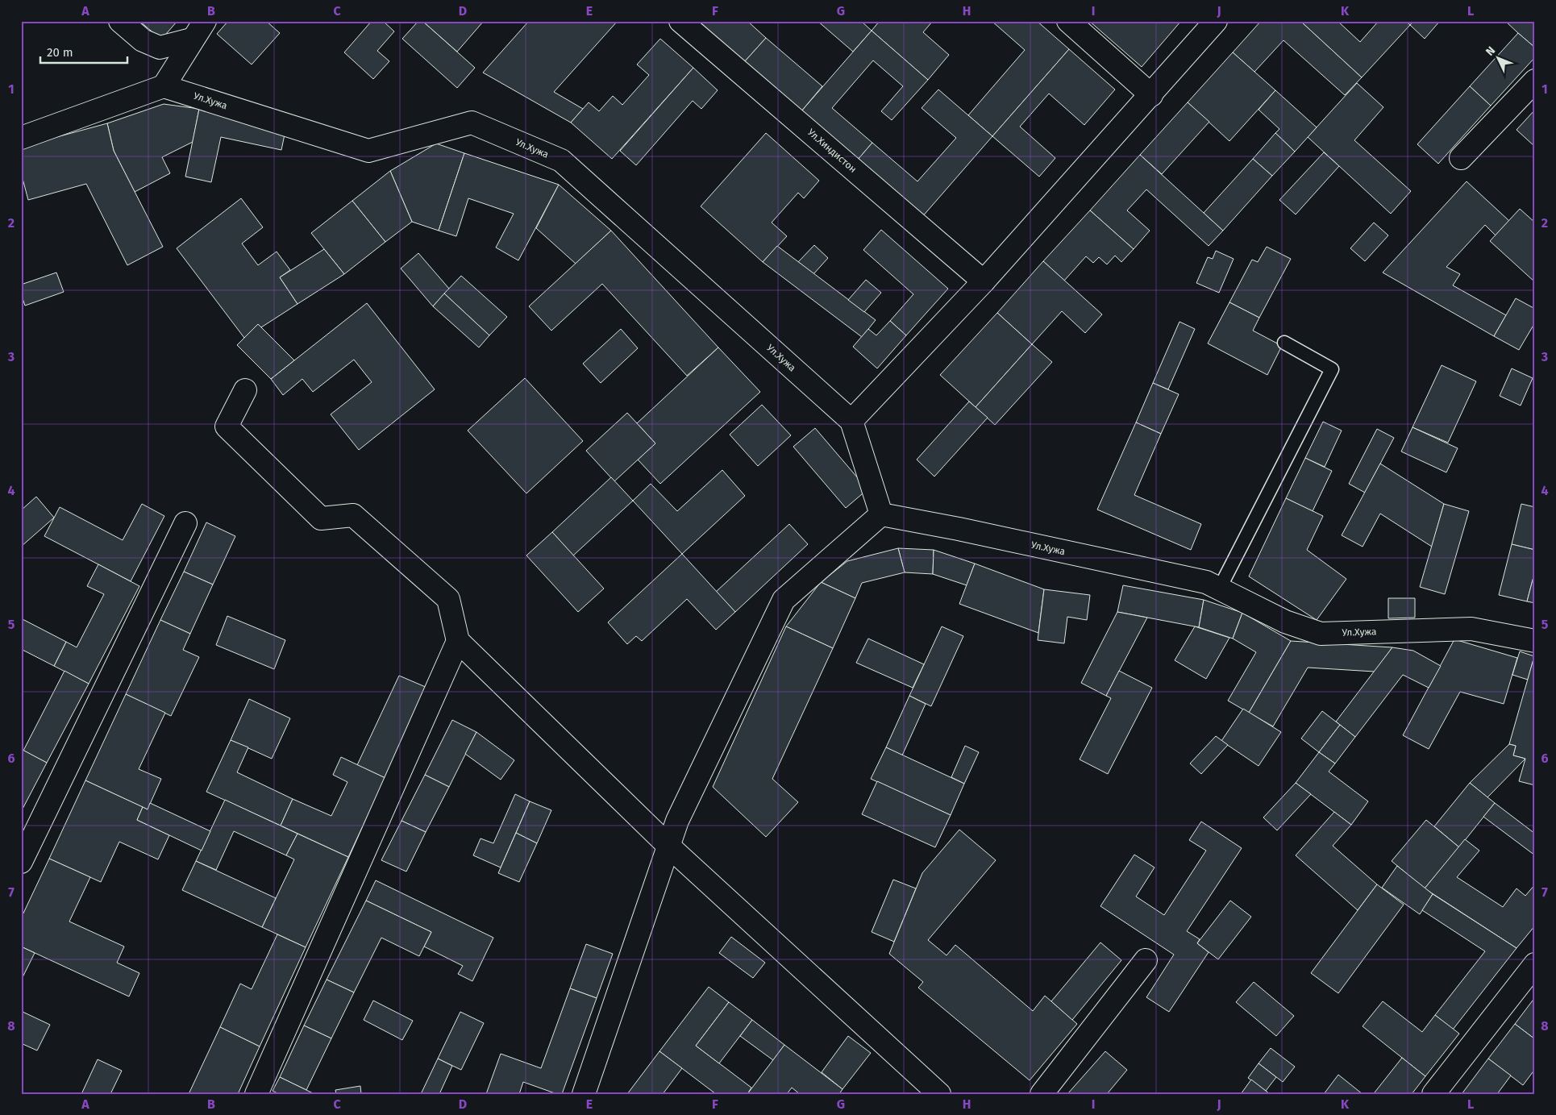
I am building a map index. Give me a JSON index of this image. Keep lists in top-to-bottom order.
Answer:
{
  "streets": {
    "street": ["Ул.Хужа", "Ул.Хиндистон"]
  },
  "scale_bar": "20 m",
  "north": "top left",
  "grid": {
    "columns": [
      "A",
      "B",
      "C",
      "D",
      "E",
      "F",
      "G",
      "H",
      "I",
      "J",
      "K",
      "L"
    ],
    "rows": [
      "1",
      "2",
      "3",
      "4",
      "5",
      "6",
      "7",
      "8"
    ]
  }
}
